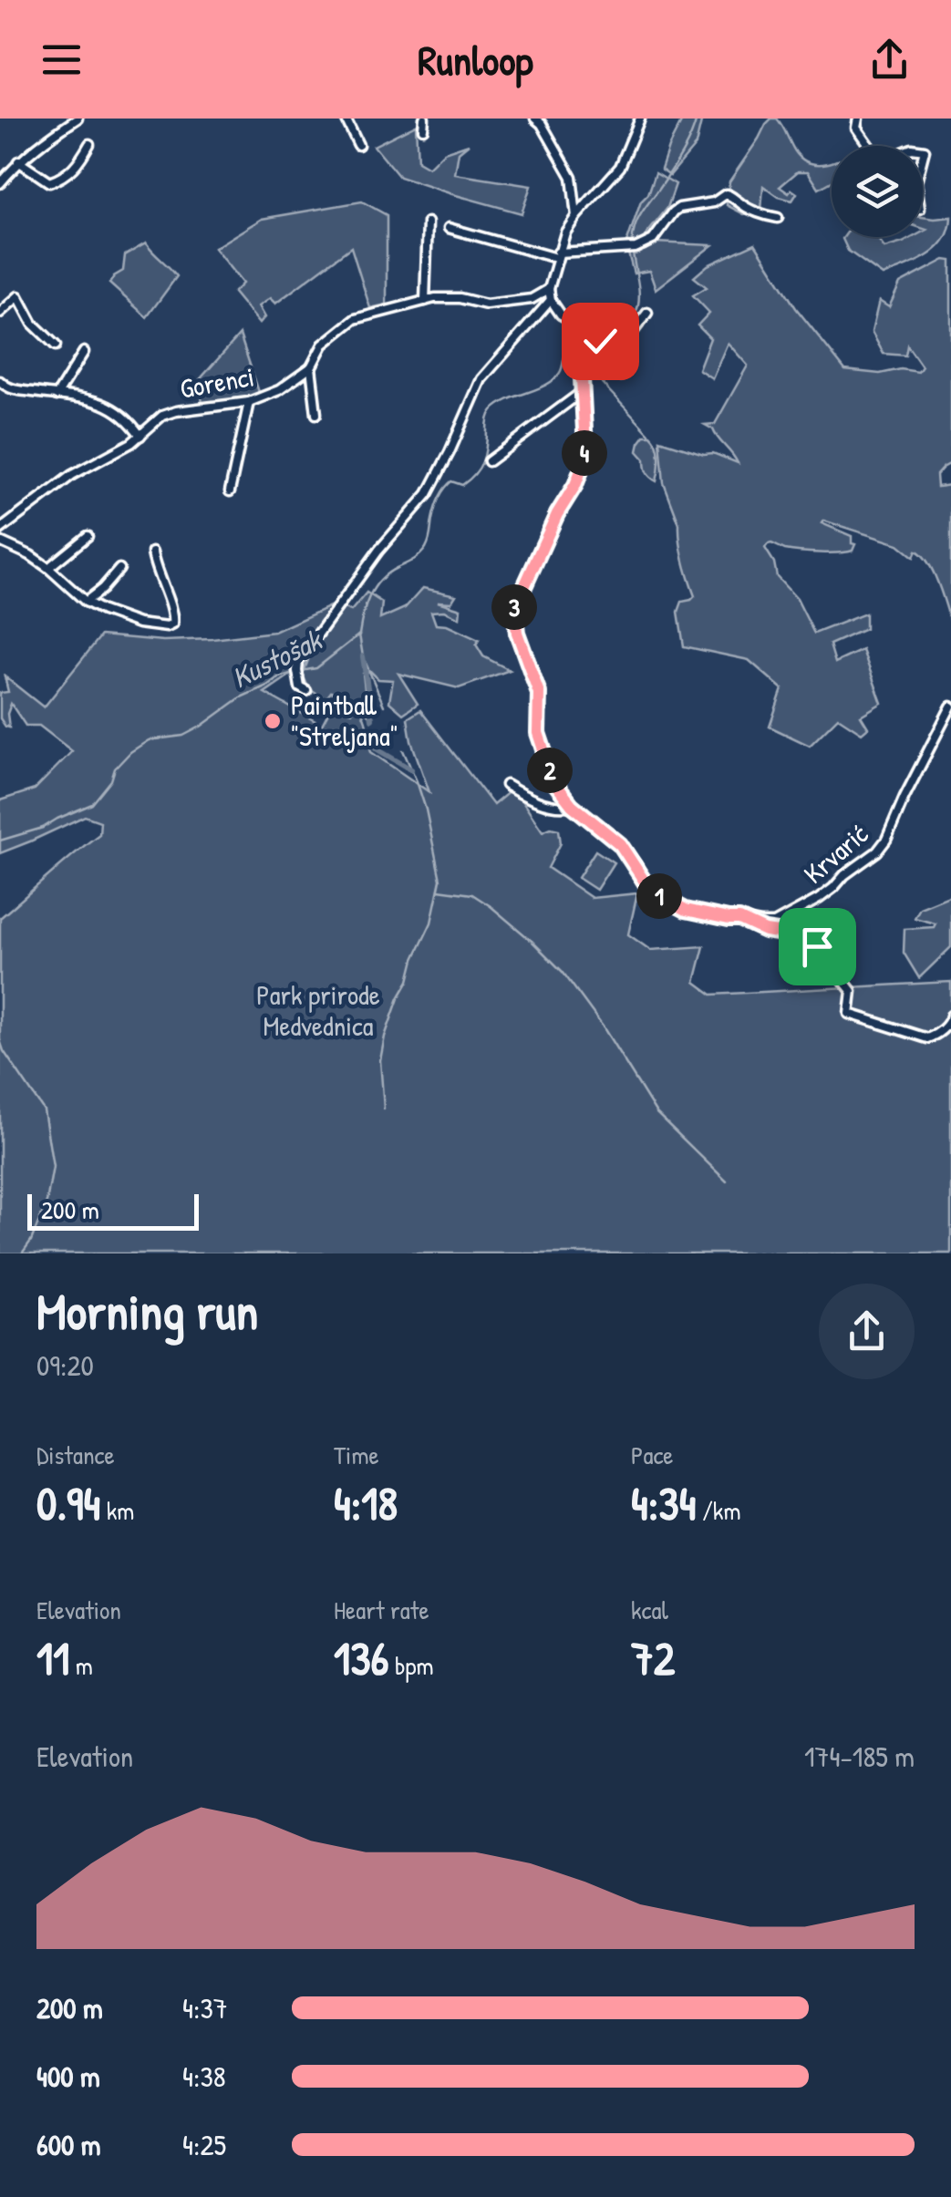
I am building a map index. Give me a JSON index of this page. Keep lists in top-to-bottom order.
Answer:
{
  "streets": {
    "street": ["Gorenci", "Krvarić"]
  },
  "water": ["Kustošak"],
  "parks": ["Park prirode Medvednica"],
  "places": ["Paintball \"Streljana\""],
  "scale_bar": "200 m",
  "page": {
    "header": "Runloop",
    "pins": [
      "4",
      "3",
      "2",
      "1"
    ],
    "scale": "200 m",
    "heading": ["Morning run", "09:20"],
    "stats": [
      ["Distance", "0.94 km"],
      ["Time", "4:18"],
      ["Pace", "4:34 /km"],
      ["Elevation", "11 m"],
      ["Heart rate", "136 bpm"],
      ["kcal", "72"]
    ],
    "chart": ["Elevation", "174–185 m"],
    "list": [
      {
        "name": "200 m",
        "note": "4:37"
      },
      {
        "name": "400 m",
        "note": "4:38"
      },
      {
        "name": "600 m",
        "note": "4:25"
      }
    ]
  }
}
